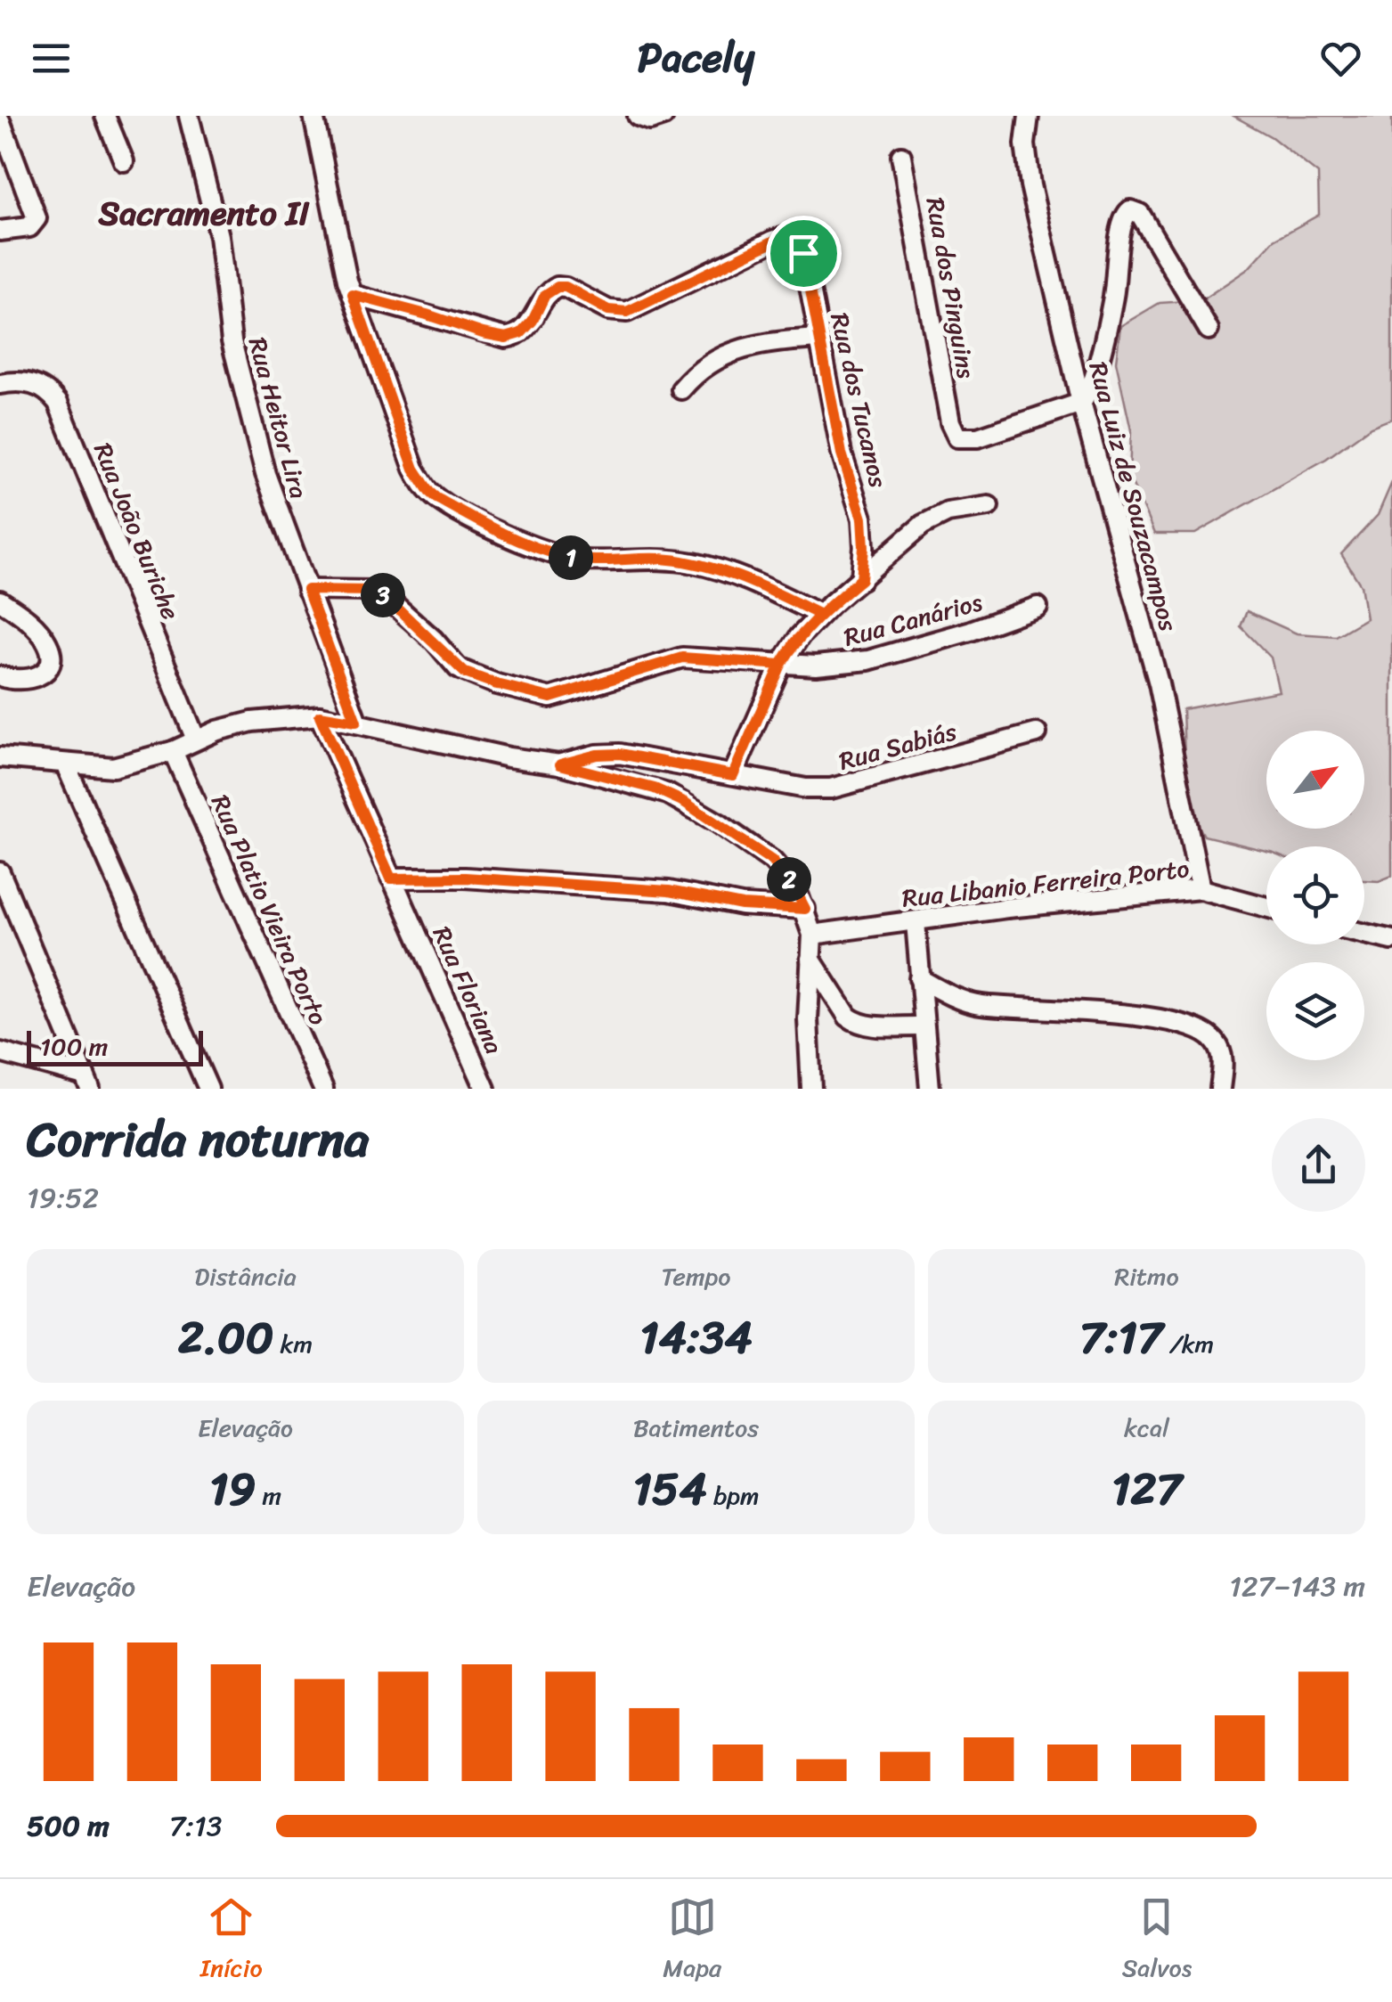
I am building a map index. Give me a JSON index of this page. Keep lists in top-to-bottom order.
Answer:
{
  "streets": {
    "street": [
      "Rua dos Pinguins",
      "Rua dos Tucanos",
      "Rua Heitor Lira",
      "Rua Luiz de Souzacampos",
      "Rua João Buriche",
      "Rua Canários",
      "Rua Sabiás",
      "Rua Libanio Ferreira Porto",
      "Rua Platio Vieira Porto",
      "Rua Floriana"
    ]
  },
  "crossings": [
    ["Rua dos Pinguins", "Rua Luiz de Souzacampos"],
    ["Rua Heitor Lira", "Rua Canários"],
    ["Rua Luiz de Souzacampos", "Rua Libanio Ferreira Porto"]
  ],
  "districts": ["Sacramento II"],
  "scale_bar": "100 m",
  "north": "top right",
  "page": {
    "header": "Pacely",
    "pins": ["1", "3", "2"],
    "scale": "100 m",
    "heading": ["Corrida noturna", "19:52"],
    "stats": [
      ["Distância", "2.00 km"],
      ["Tempo", "14:34"],
      ["Ritmo", "7:17 /km"],
      ["Elevação", "19 m"],
      ["Batimentos", "154 bpm"],
      ["kcal", "127"]
    ],
    "chart": ["Elevação", "127–143 m"],
    "list": [
      {
        "name": "500 m",
        "note": "7:13"
      }
    ],
    "tabs": ["Início", "Mapa", "Salvos"]
  }
}
